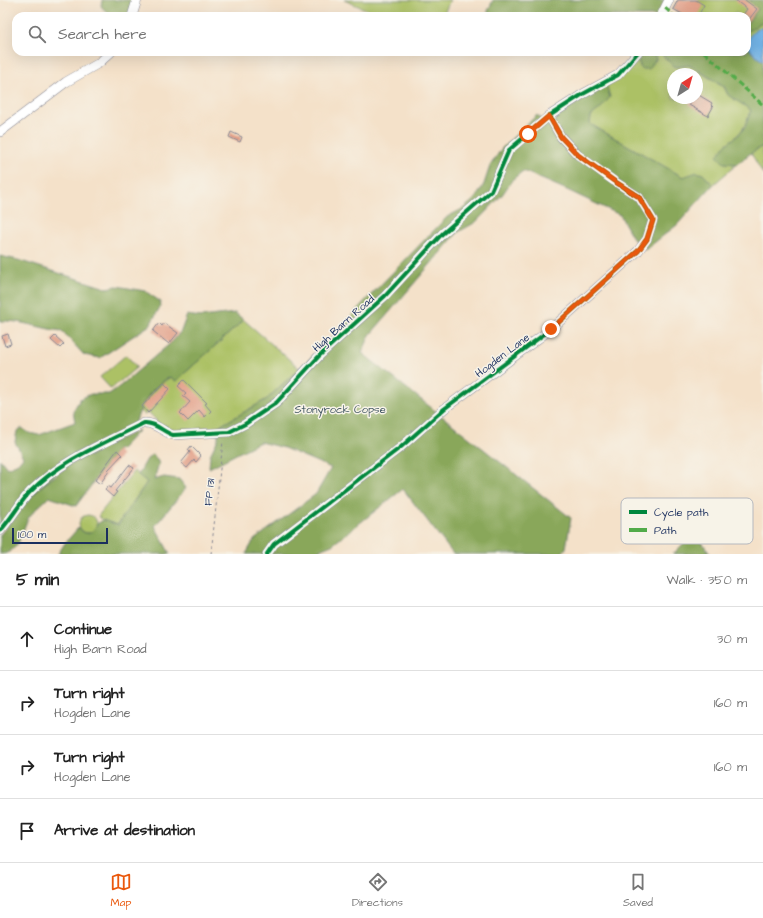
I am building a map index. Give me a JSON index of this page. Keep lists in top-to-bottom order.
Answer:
{
  "streets": {
    "street": ["High Barn Road", "Hogden Lane"],
    "path": ["FP 131"]
  },
  "crossings": [
    ["High Barn Road", "Hogden Lane"],
    ["High Barn Road", "FP 131"]
  ],
  "parks": ["Stonyrock Copse"],
  "legend": ["Cycle path", "Path"],
  "scale_bar": "100 m",
  "north": "top right",
  "page": {
    "search": "Search here",
    "scale": "100 m",
    "heading": ["5 min", "Walk · 350 m"],
    "list": [
      ["Continue", "High Barn Road", "30 m"],
      ["Turn right", "Hogden Lane", "160 m"],
      ["Turn right", "Hogden Lane", "160 m"],
      "Arrive at destination"
    ],
    "nav": ["Map", "Directions", "Saved"]
  }
}
